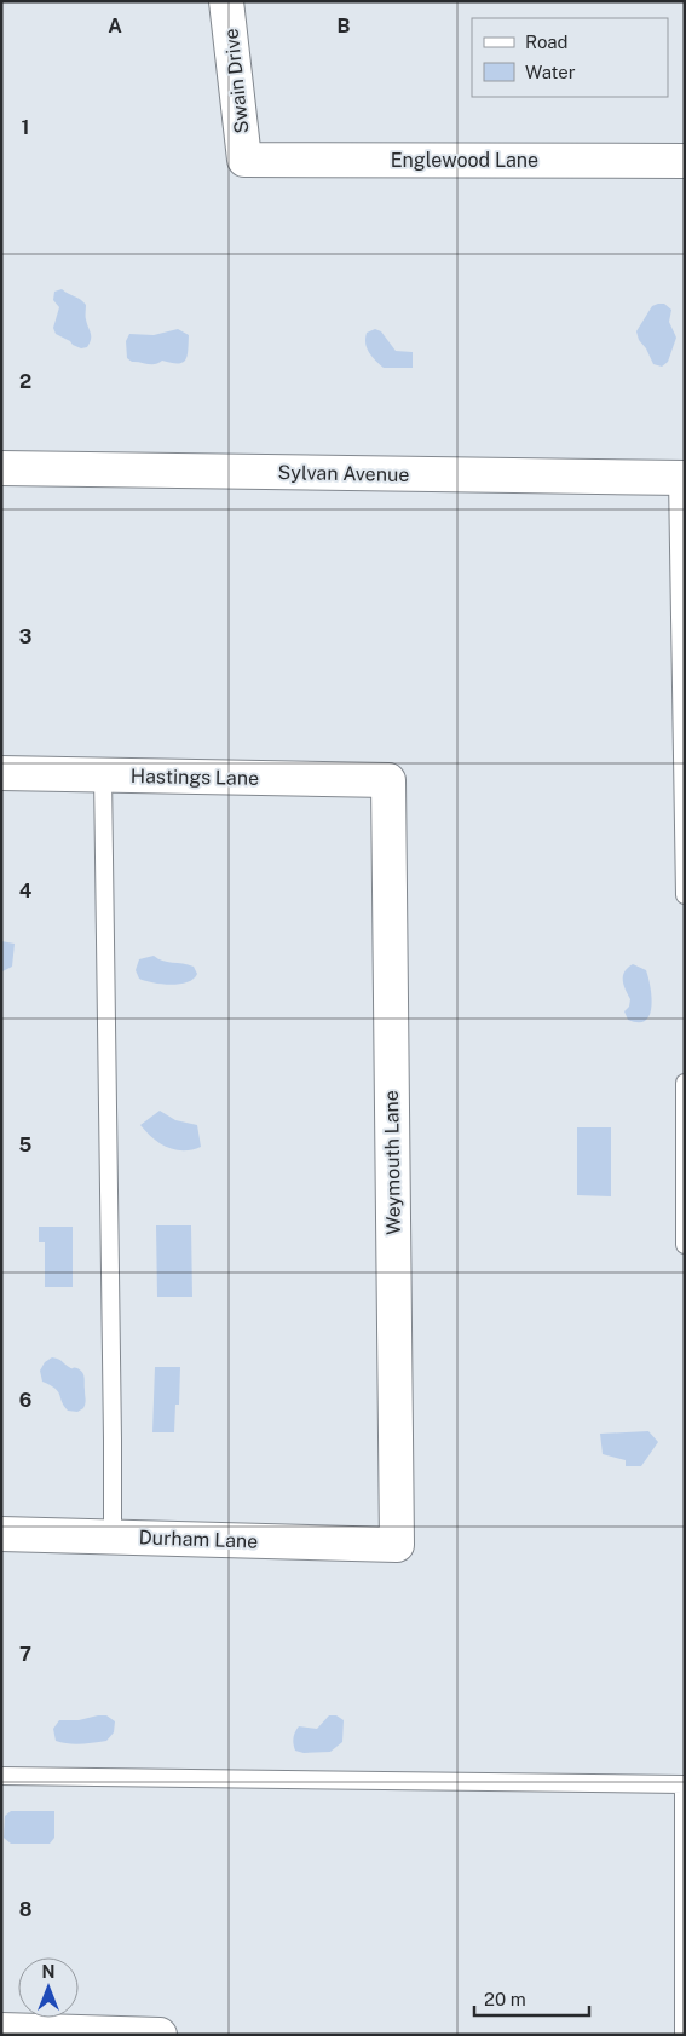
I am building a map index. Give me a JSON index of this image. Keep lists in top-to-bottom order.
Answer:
{
  "streets": {
    "street": [
      "Swain Drive",
      "Englewood Lane",
      "Sylvan Avenue",
      "Hastings Lane",
      "Weymouth Lane",
      "Durham Lane"
    ]
  },
  "crossings": [
    ["Swain Drive", "Englewood Lane"],
    ["Hastings Lane", "Weymouth Lane"],
    ["Weymouth Lane", "Durham Lane"]
  ],
  "legend": ["Road", "Water"],
  "scale_bar": "20 m",
  "north": "top",
  "grid": {
    "columns": ["A", "B"],
    "rows": [
      "1",
      "2",
      "3",
      "4",
      "5",
      "6",
      "7",
      "8"
    ]
  }
}
